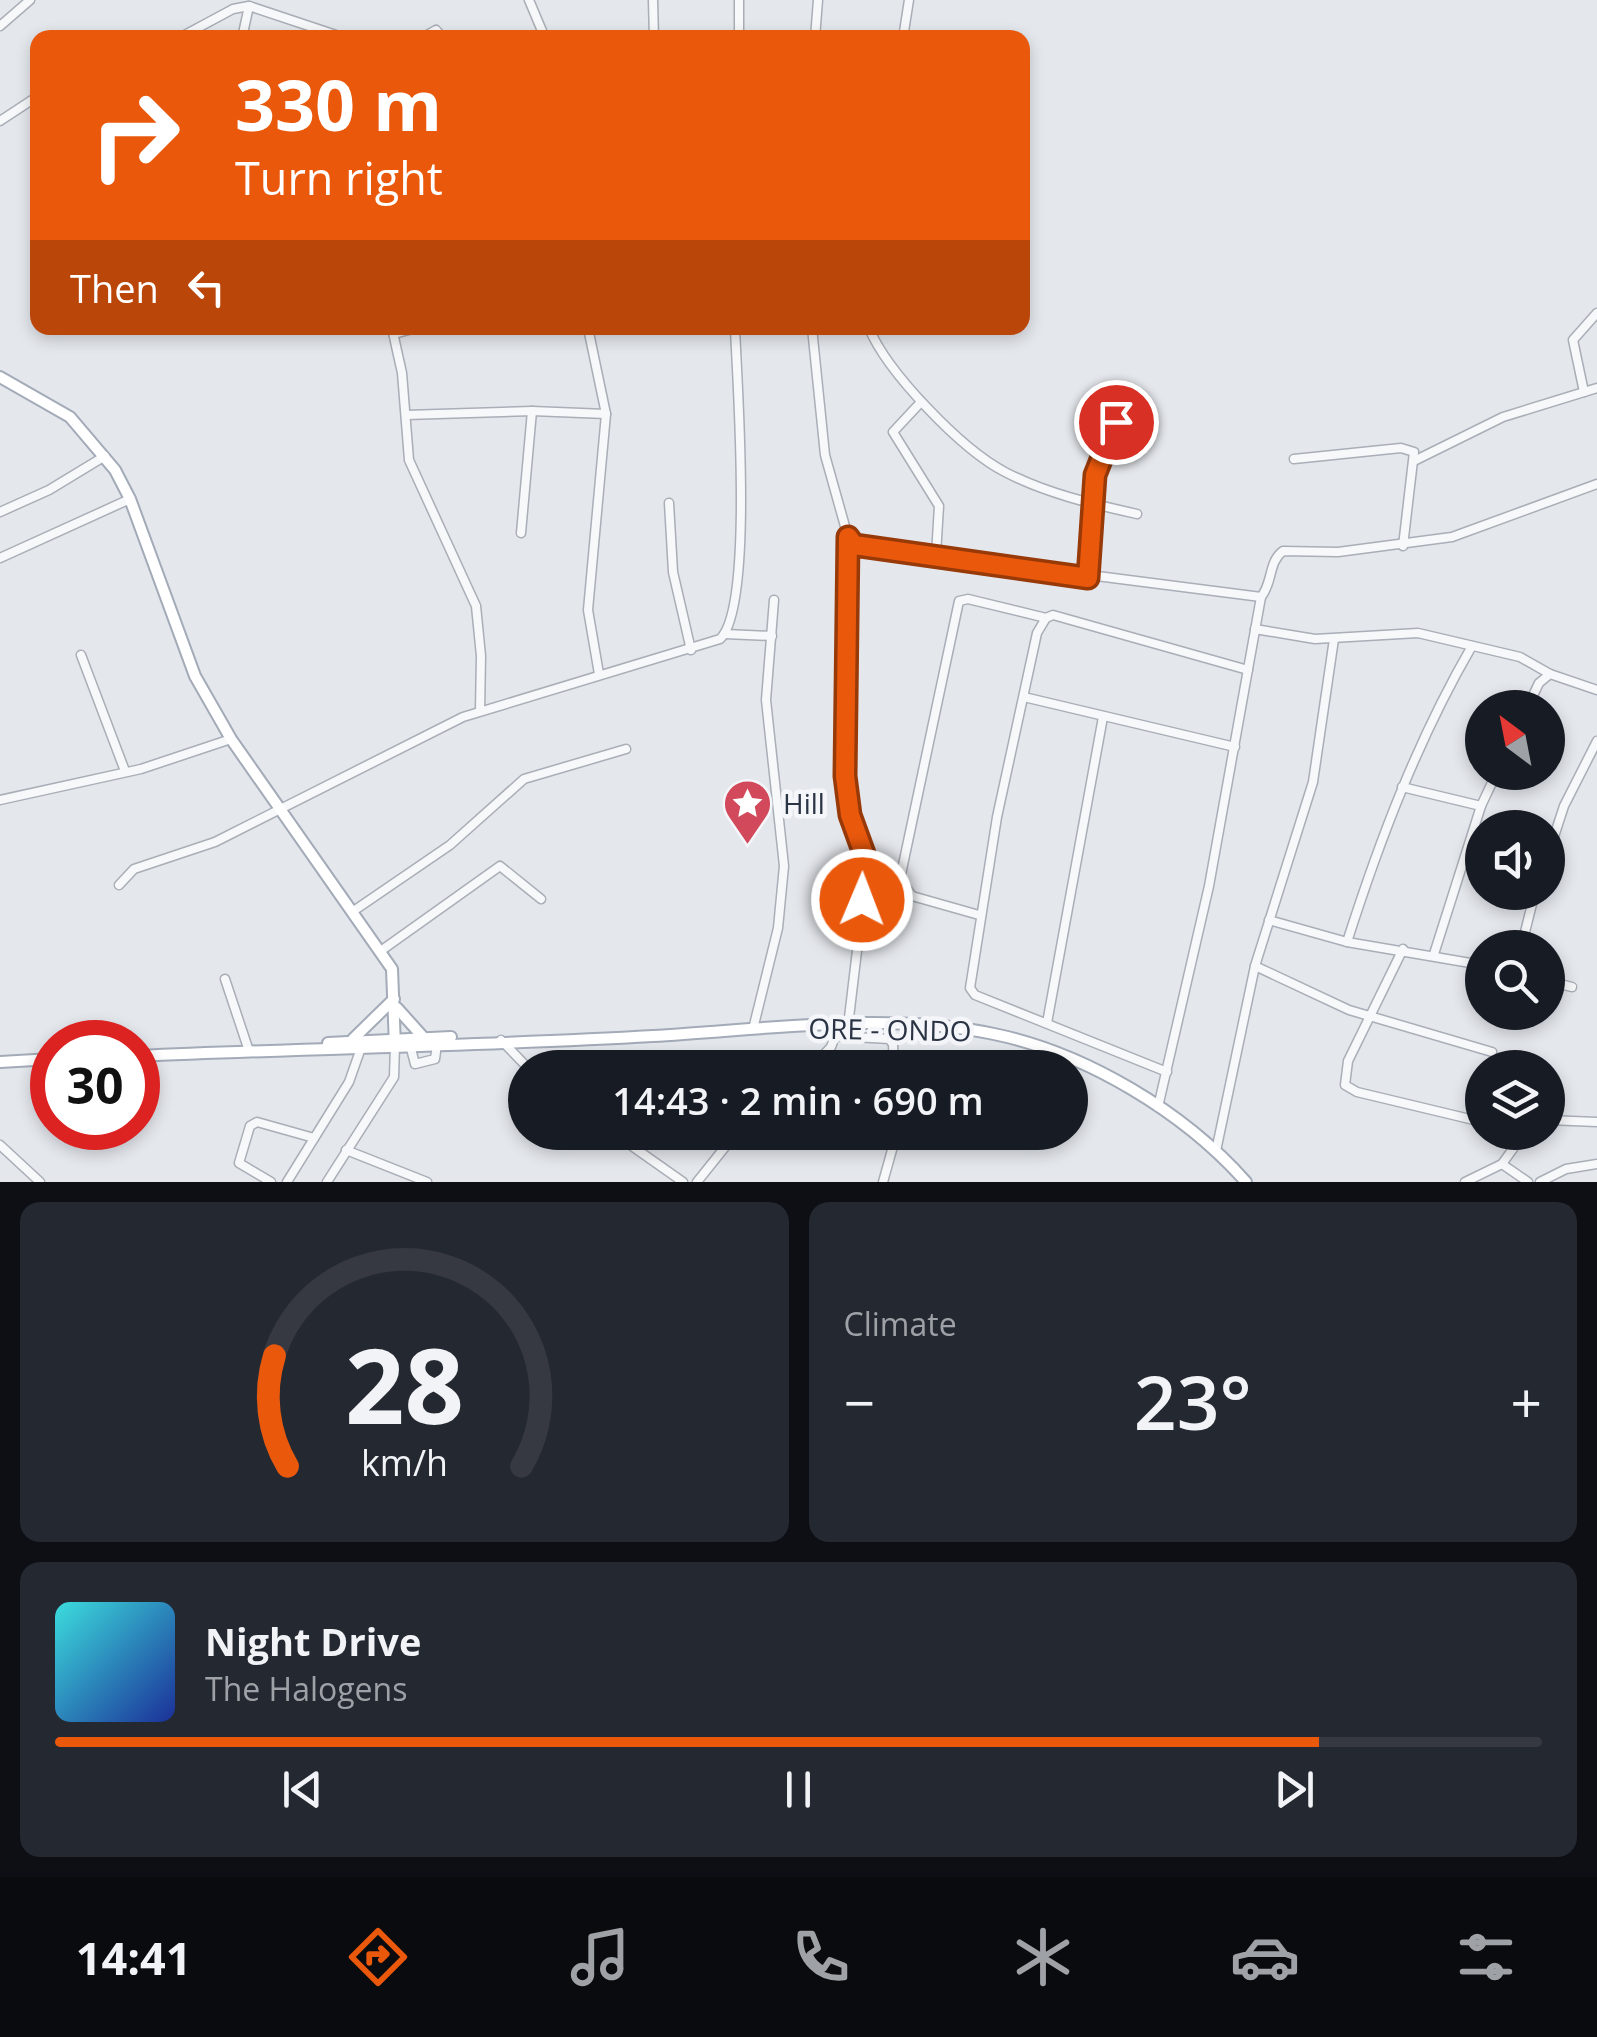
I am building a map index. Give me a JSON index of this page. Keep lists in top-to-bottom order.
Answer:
{
  "streets": {
    "main road": ["ORE - ONDO"]
  },
  "places": {
    "place": ["Hill"]
  },
  "north": "top left",
  "page": {
    "turn": ["330 m", "Turn right"],
    "then": "Then",
    "limit": "30",
    "trip": "14:43 · 2 min · 690 m",
    "tile": "Climate",
    "heat": ["−", "23°", "+"],
    "song": ["Night Drive", "The Halogens"],
    "tabs": "14:41",
    "gauge": ["28", "km/h"]
  }
}
